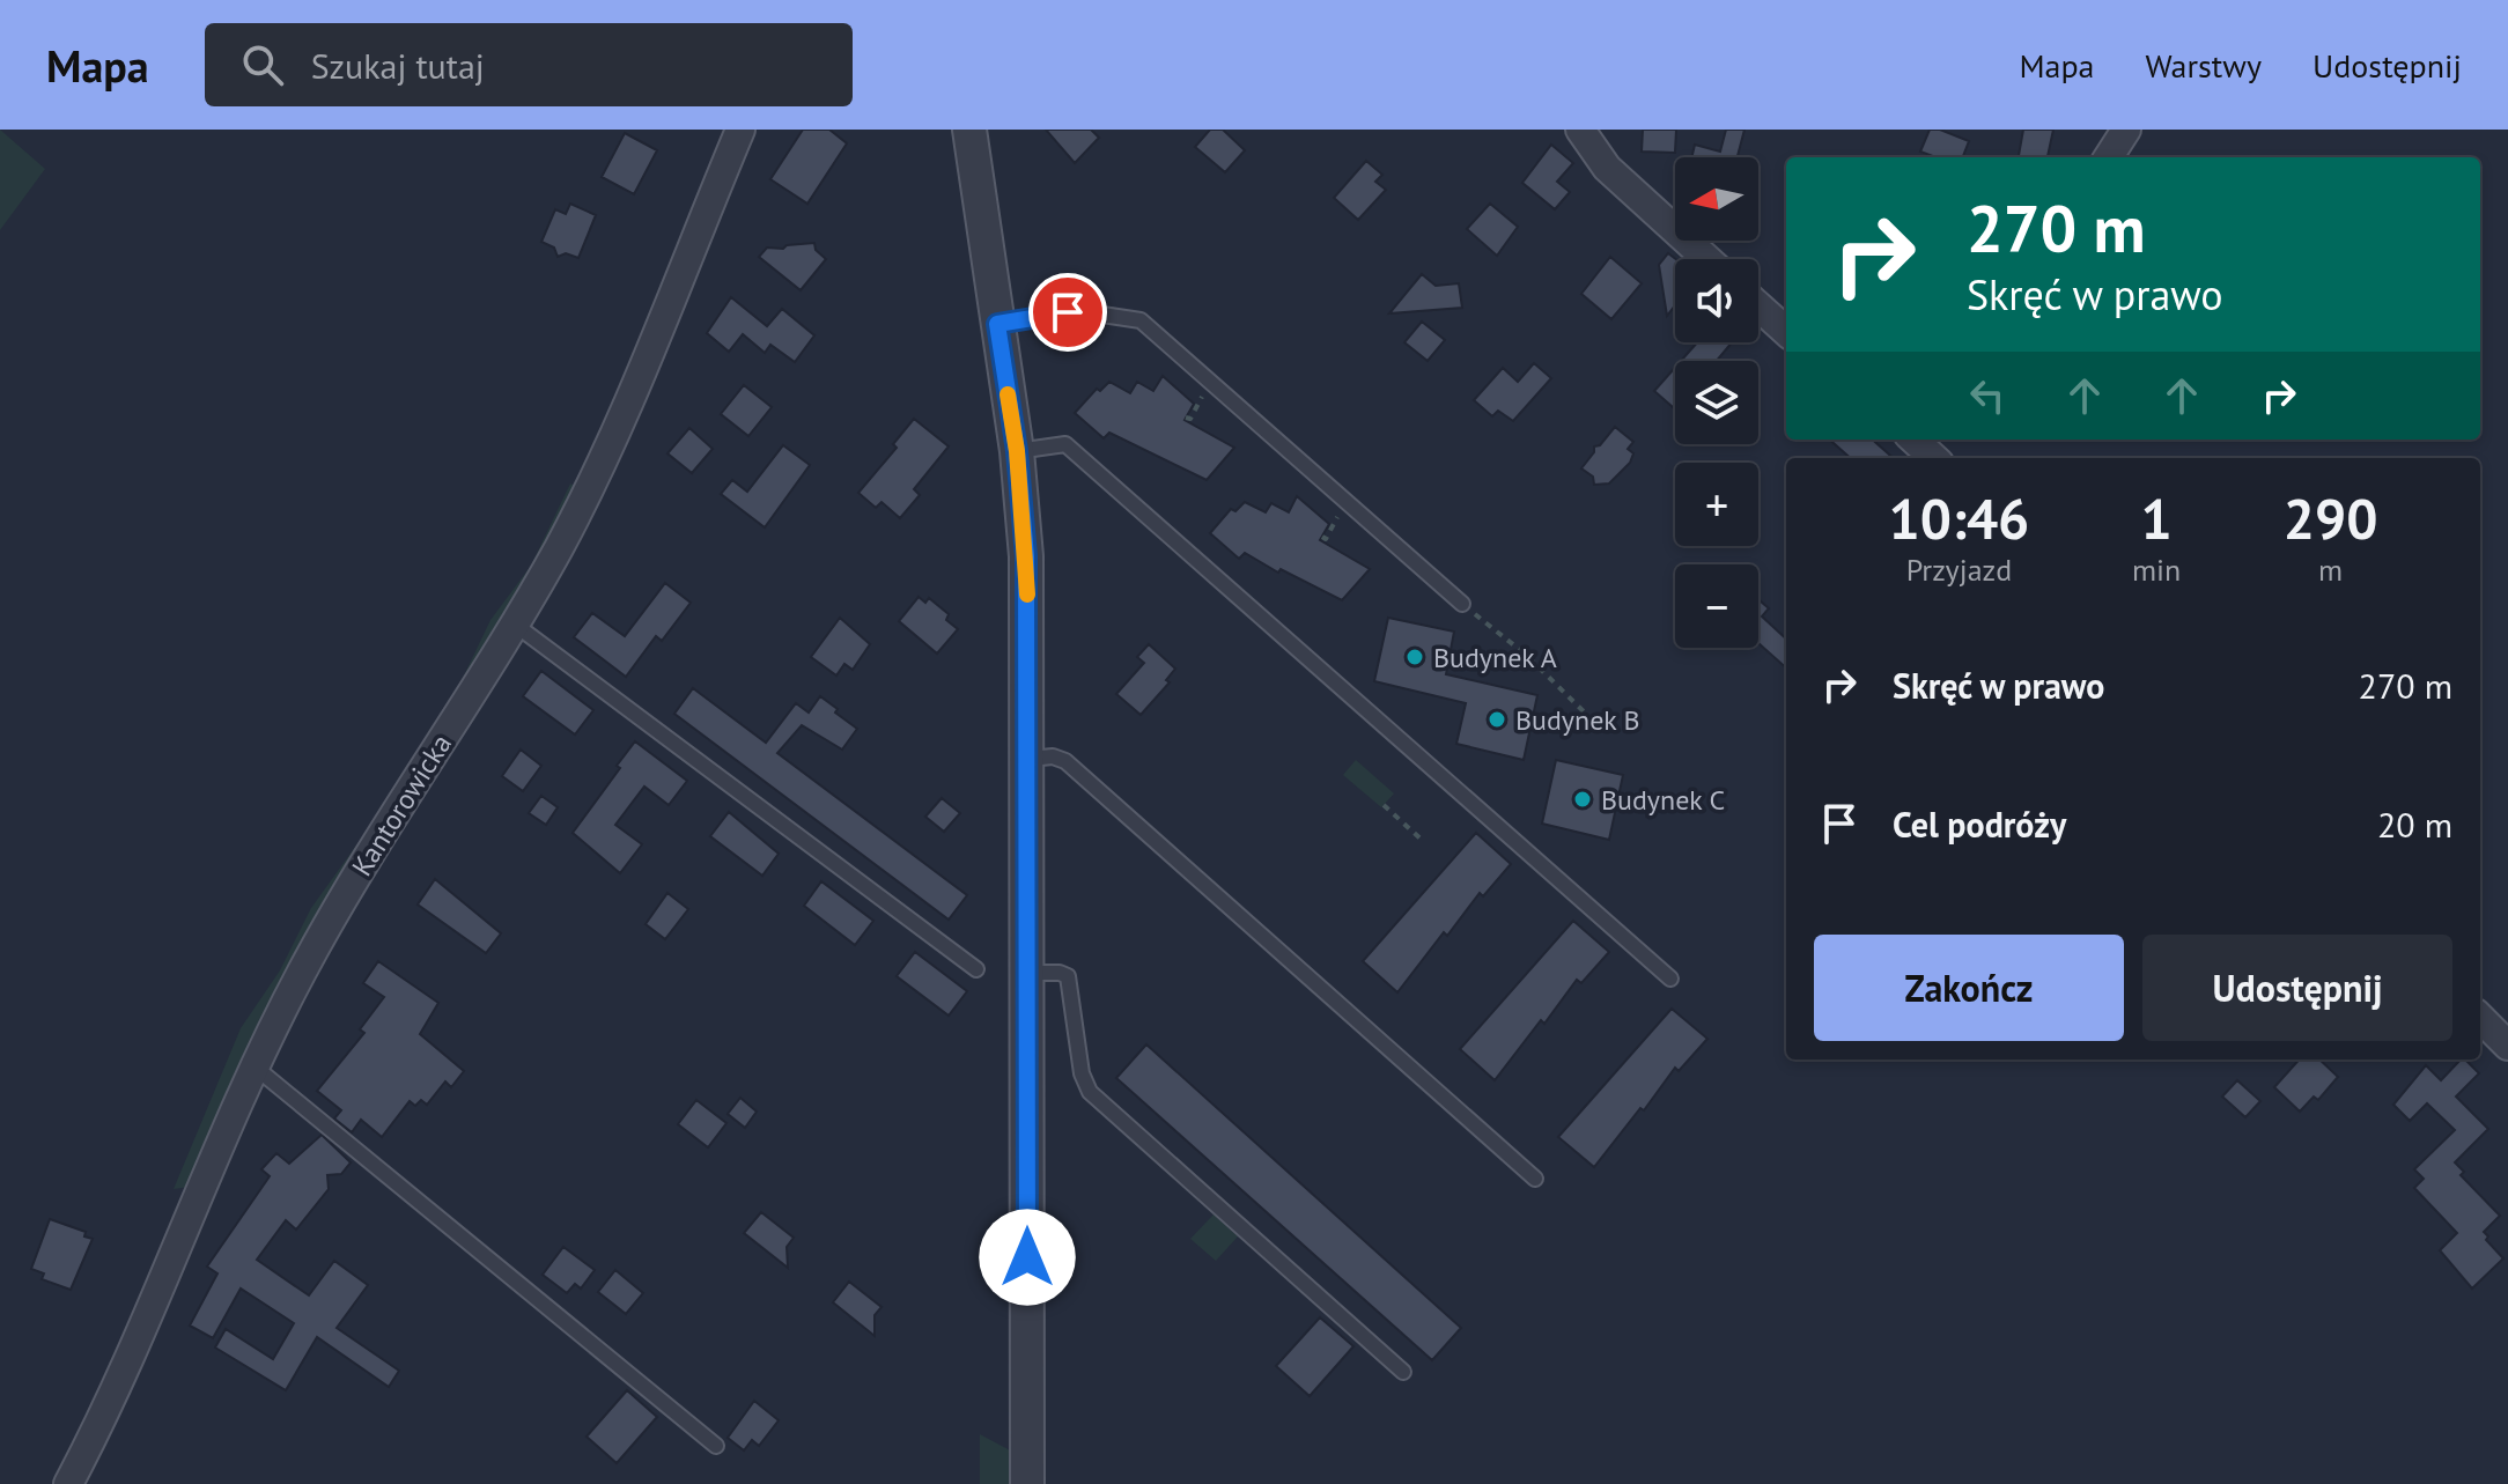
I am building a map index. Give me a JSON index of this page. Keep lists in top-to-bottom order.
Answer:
{
  "streets": {
    "street": ["Kantorowicka"]
  },
  "places": ["Budynek A", "Budynek B", "Budynek C"],
  "north": "left",
  "page": {
    "header": "Mapa",
    "search": "Szukaj tutaj",
    "nav": ["Mapa", "Warstwy", "Udostępnij"],
    "map_buttons": ["+", "−"],
    "turn": ["270 m", "Skręć w prawo"],
    "eta": [
      "10:46",
      "Przyjazd",
      "1",
      "min",
      "290",
      "m"
    ],
    "list": [
      {
        "name": "Skręć w prawo",
        "value": "270 m"
      },
      {
        "name": "Cel podróży",
        "value": "20 m"
      }
    ],
    "buttons": ["Zakończ", "Udostępnij"]
  }
}
